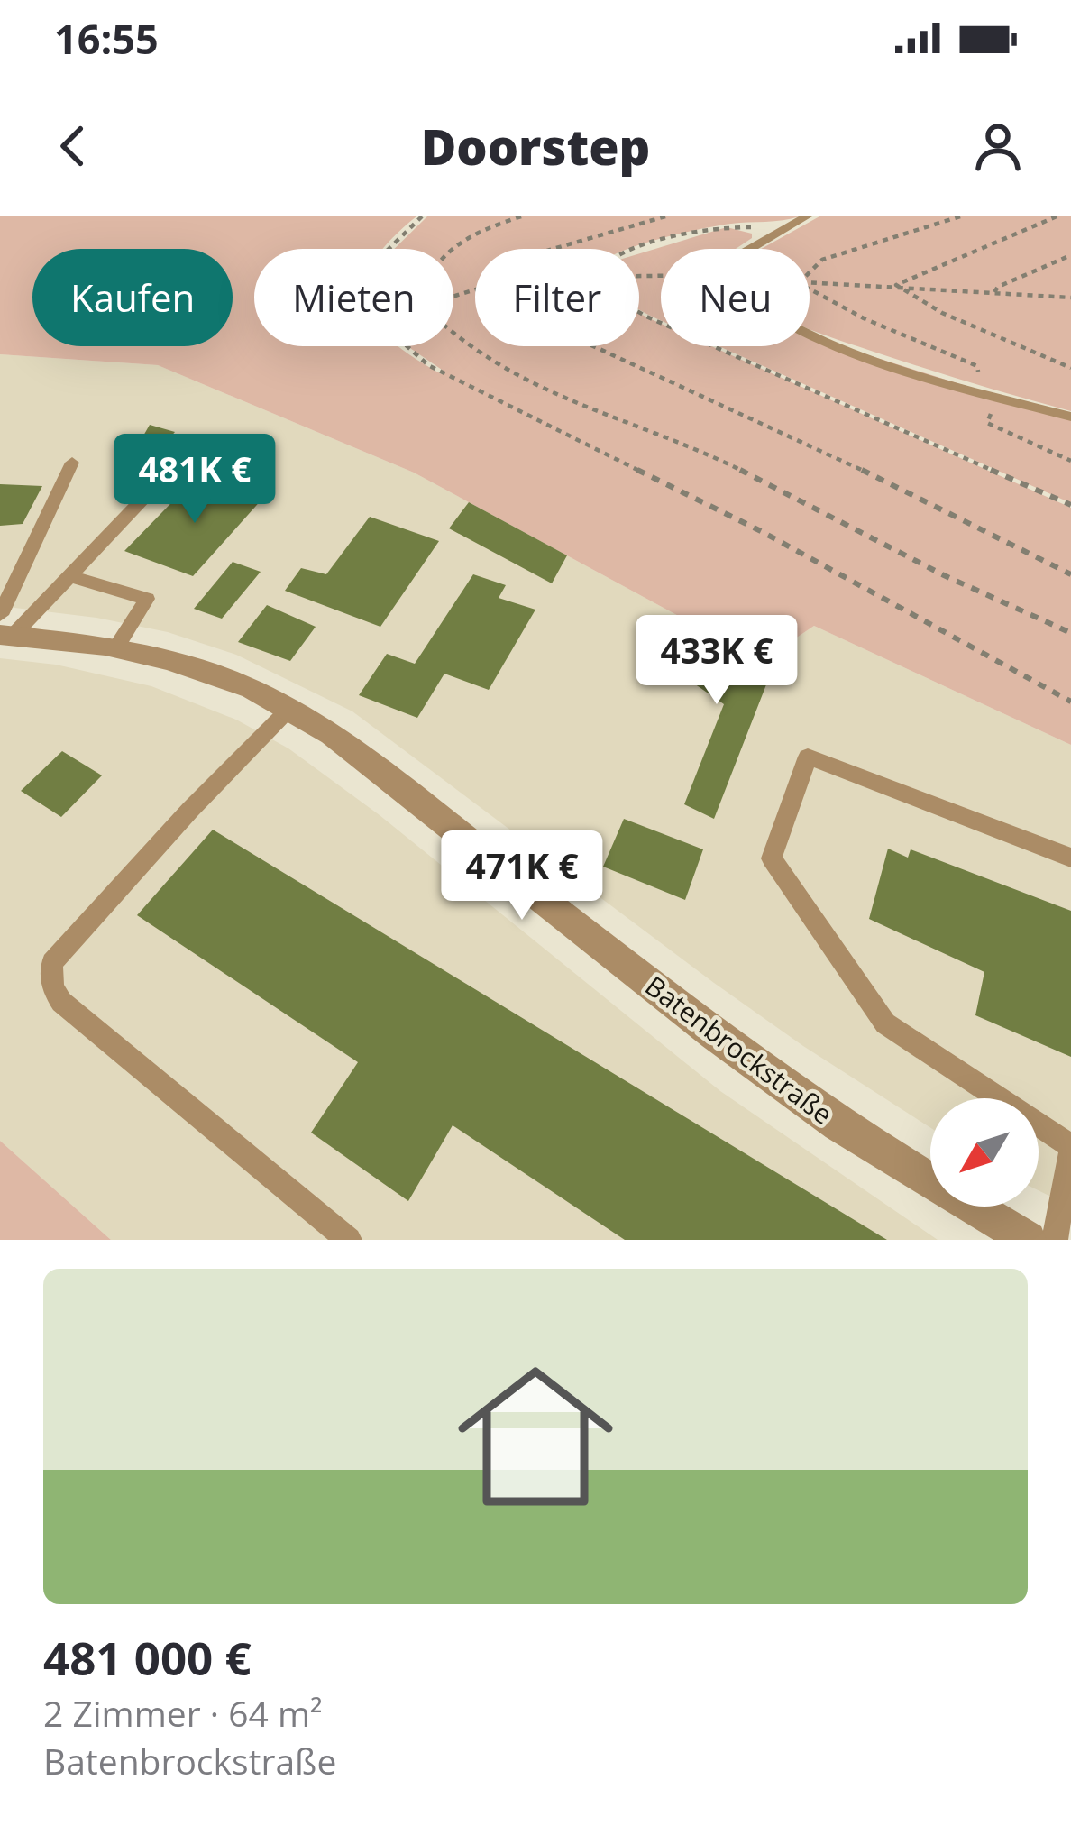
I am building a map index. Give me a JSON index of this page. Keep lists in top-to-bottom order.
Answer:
{
  "streets": {
    "street": ["Batenbrockstraße"]
  },
  "north": "bottom left",
  "page": {
    "status": "16:55",
    "header": "Doorstep",
    "chip": [
      "Kaufen",
      "Mieten",
      "Filter",
      "Neu"
    ],
    "price": ["481K €", "433K €", "471K €"],
    "list": [
      {
        "name": "481 000 €",
        "note": "2 Zimmer · 64 m² · Batenbrockstraße"
      }
    ]
  }
}
